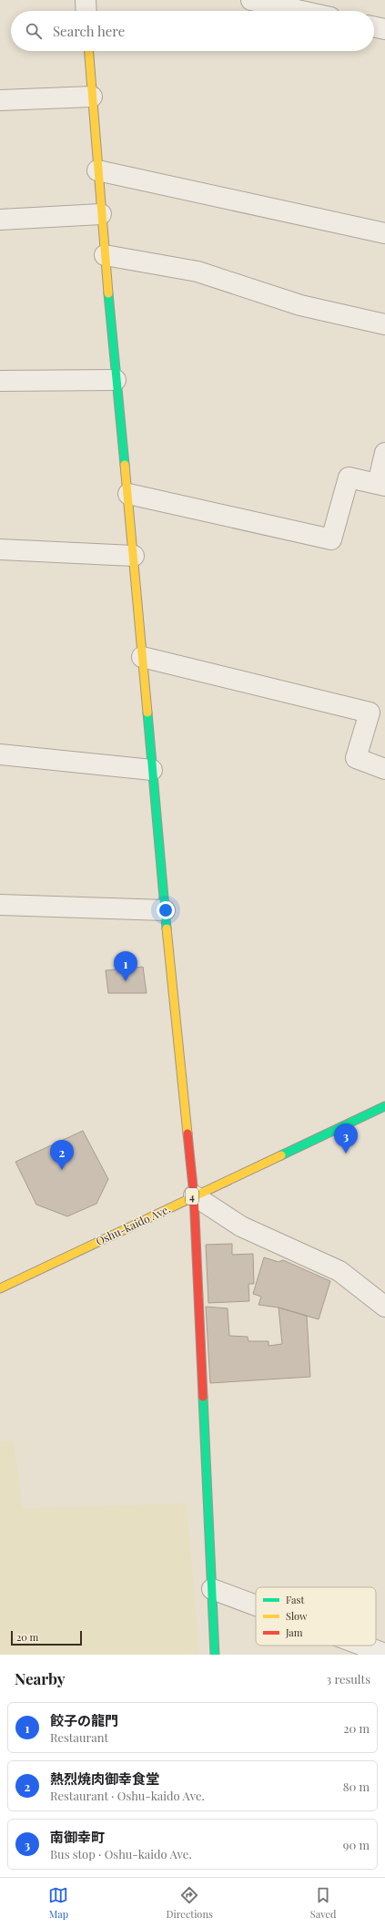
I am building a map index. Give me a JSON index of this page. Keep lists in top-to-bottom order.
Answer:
{
  "streets": {
    "main road": ["4", "Oshu-kaido Ave."]
  },
  "legend": ["Fast", "Slow", "Jam"],
  "scale_bar": "20 m",
  "page": {
    "search": "Search here",
    "pins": ["1", "3", "2"],
    "scale": "20 m",
    "heading": ["Nearby", "3 results"],
    "list": [
      {
        "mark": "1",
        "name": "餃子の龍門",
        "note": "Restaurant",
        "value": "20 m"
      },
      {
        "mark": "2",
        "name": "熱烈焼肉御幸食堂",
        "note": "Restaurant · Oshu-kaido Ave.",
        "value": "80 m"
      },
      {
        "mark": "3",
        "name": "南御幸町",
        "note": "Bus stop · Oshu-kaido Ave.",
        "value": "90 m"
      }
    ],
    "nav": ["Map", "Directions", "Saved"]
  }
}
